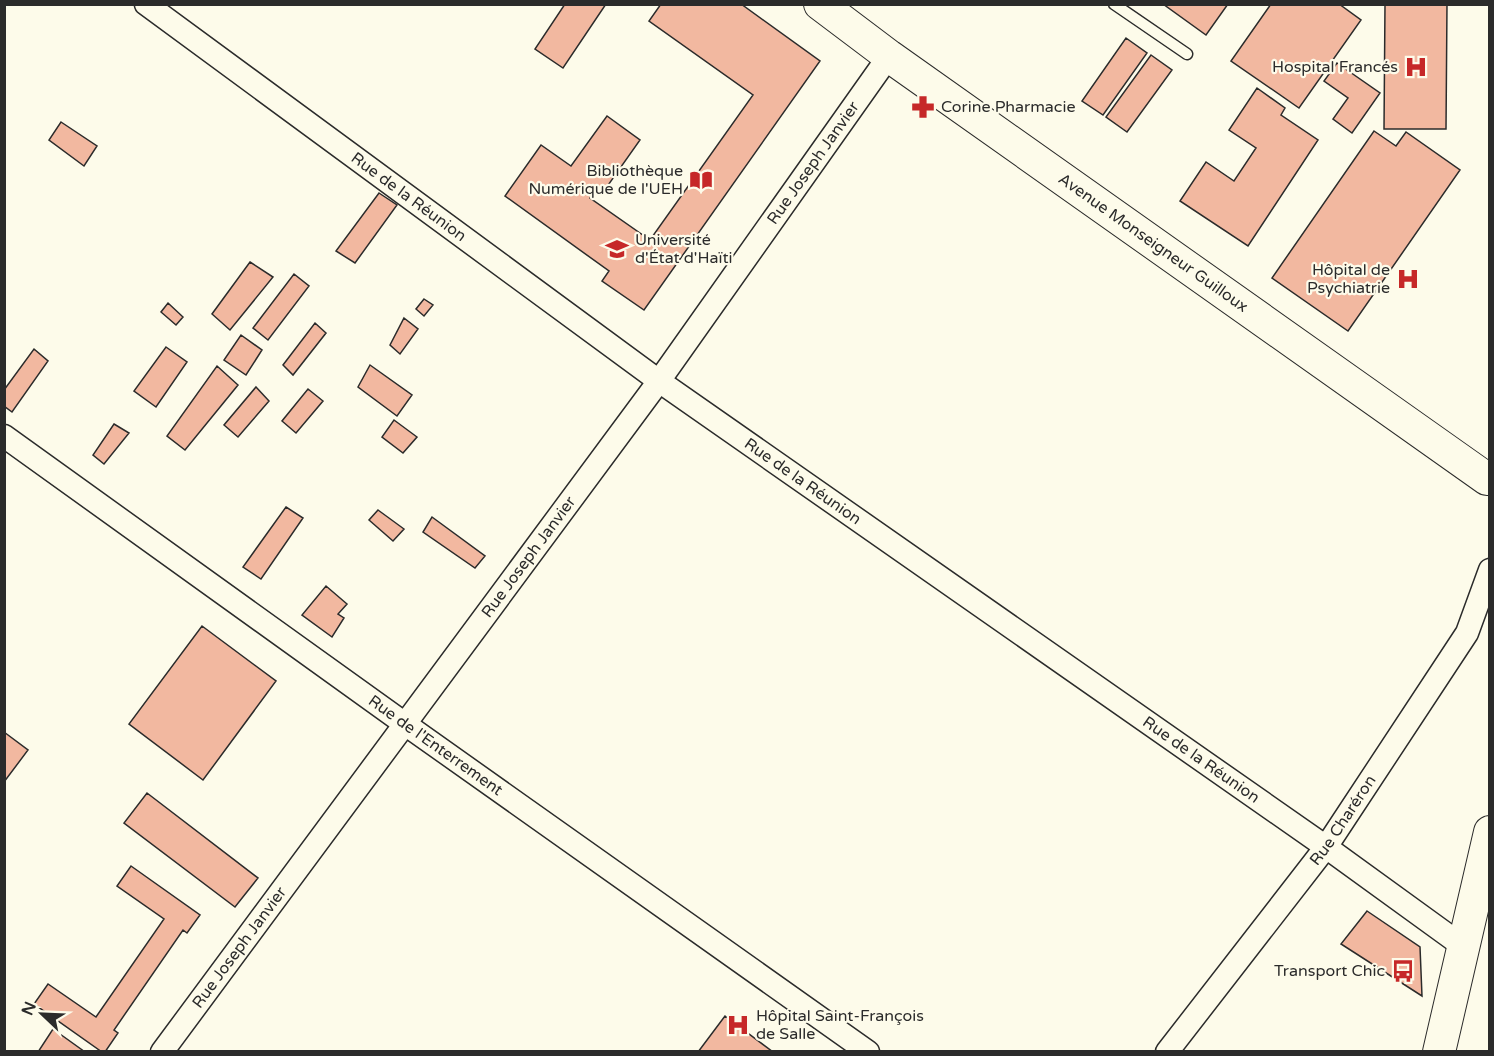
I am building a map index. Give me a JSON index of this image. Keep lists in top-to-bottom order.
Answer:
{
  "streets": {
    "street": [
      "Rue Joseph Janvier",
      "Rue de la Réunion",
      "Avenue Monseigneur Guilloux",
      "Rue de l'Enterrement",
      "Rue Charéron"
    ]
  },
  "crossings": [
    ["Rue Joseph Janvier", "Rue de la Réunion"],
    ["Rue Joseph Janvier", "Avenue Monseigneur Guilloux"],
    ["Rue Joseph Janvier", "Rue de l'Enterrement"],
    ["Rue de la Réunion", "Rue Charéron"]
  ],
  "places": {
    "hospital": ["Hospital Francés", "Hôpital de Psychiatrie", "Hôpital Saint-François de Salle"],
    "pharmacy": ["Corine Pharmacie"],
    "library": ["Bibliothèque Numérique de l'UEH"],
    "school or university": ["Université d'État d'Haïti"],
    "bus stop": ["Transport Chic"]
  },
  "north": "top left"
}
